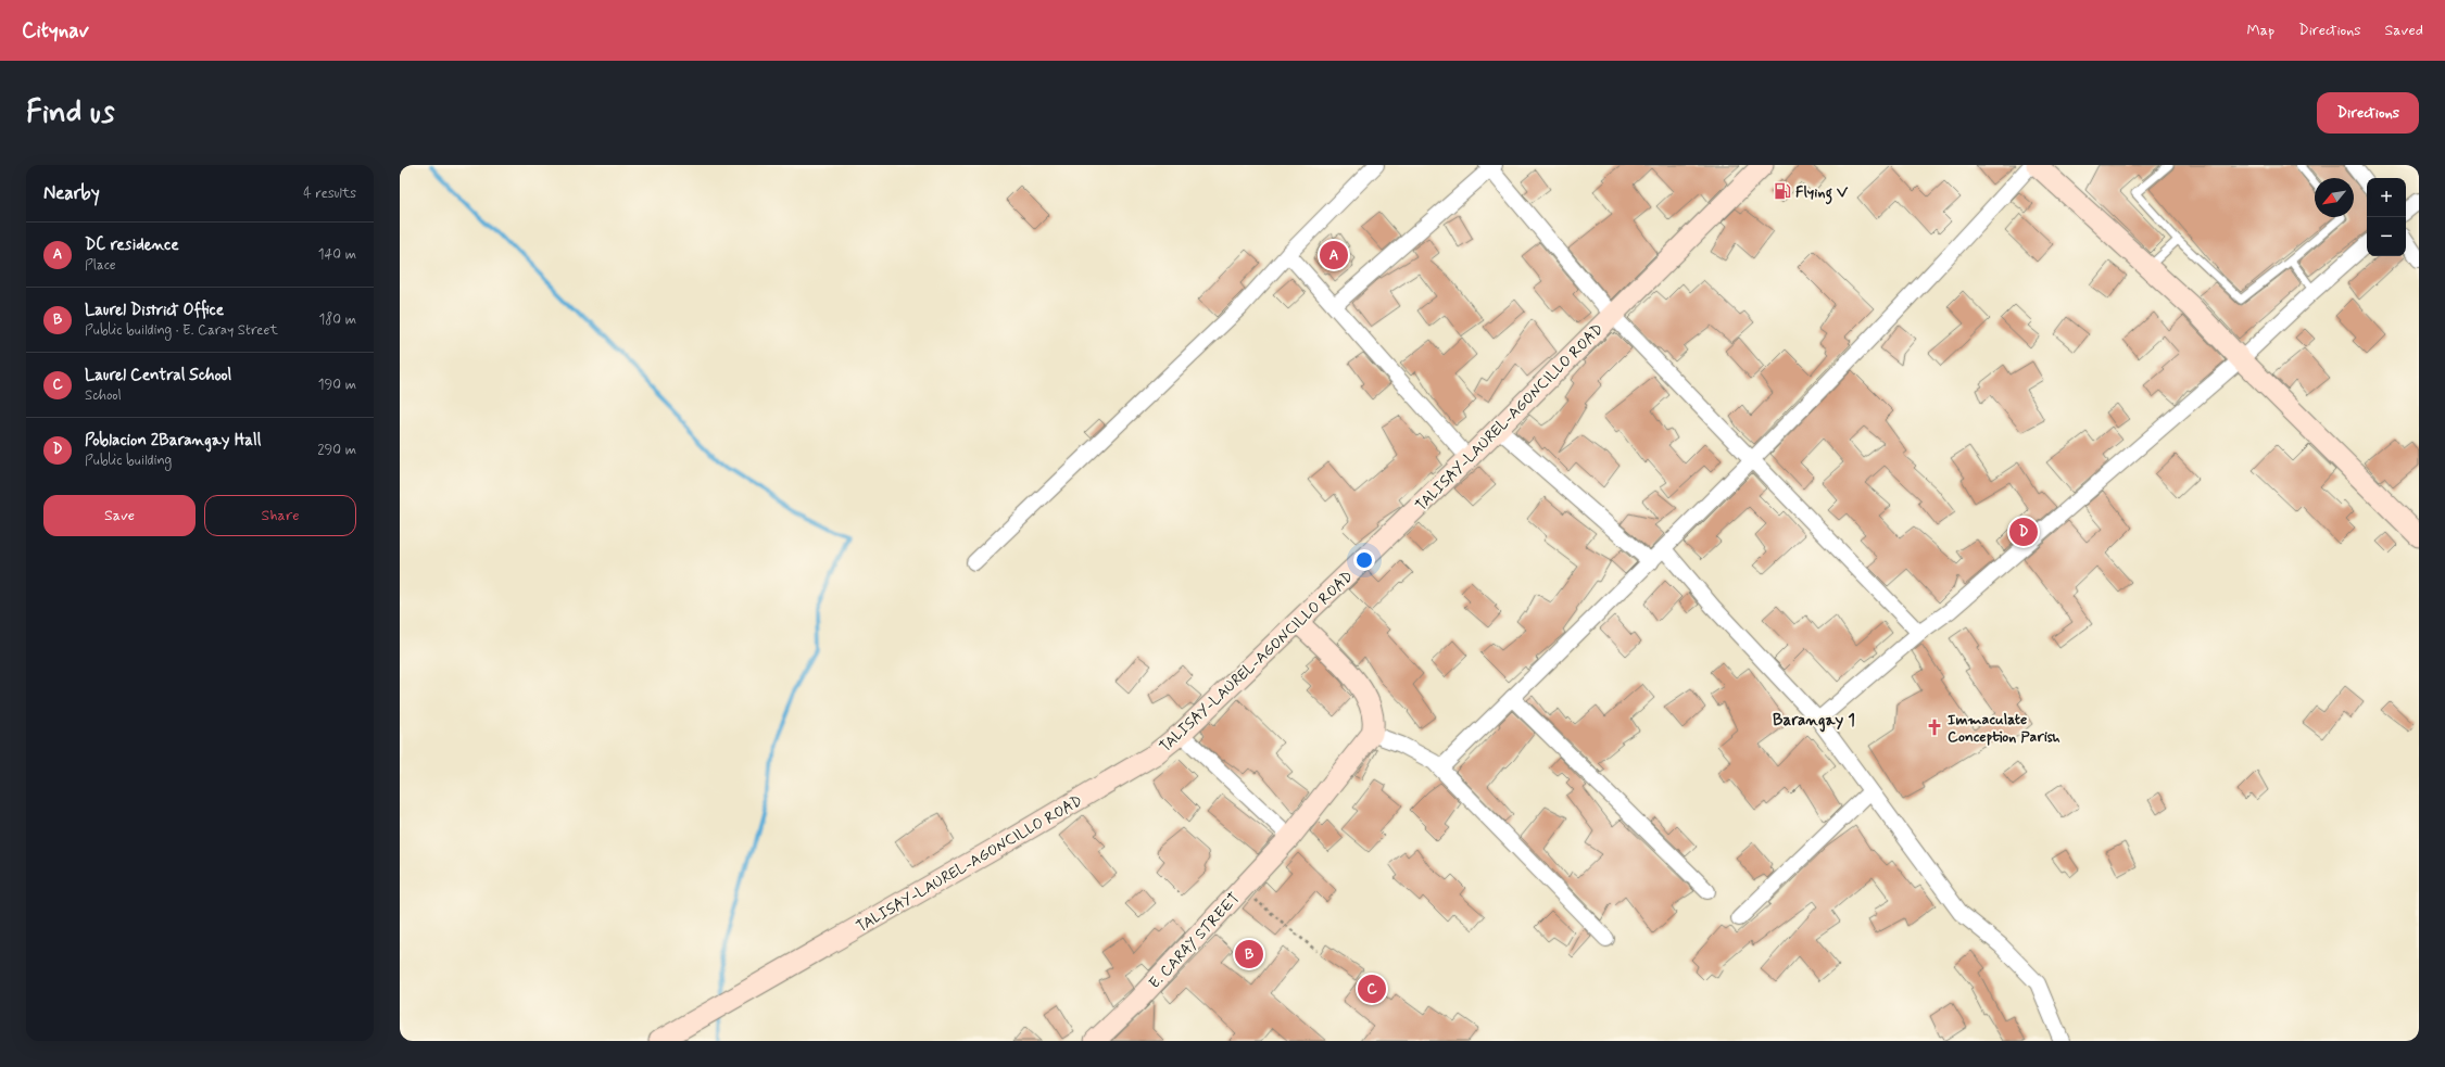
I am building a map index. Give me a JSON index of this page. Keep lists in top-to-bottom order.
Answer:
{
  "streets": {
    "main road": ["TALISAY-LAUREL-AGONCILLO ROAD", "E. CARAY STREET"]
  },
  "districts": ["Barangay 1"],
  "places": {
    "fuel station": ["Flying V"],
    "church": ["Immaculate Conception Parish"]
  },
  "north": "bottom left",
  "page": {
    "header": "Citynav",
    "nav": ["Map", "Directions", "Saved"],
    "buttons": [
      "Directions",
      ["Save", "Share"]
    ],
    "title": "Find us",
    "heading": ["Nearby", "4 results"],
    "map_buttons": ["+", "−"],
    "list": [
      {
        "mark": "A",
        "name": "DC residence",
        "note": "Place",
        "value": "140 m"
      },
      {
        "mark": "B",
        "name": "Laurel District Office",
        "note": "Public building · E. Caray Street",
        "value": "180 m"
      },
      {
        "mark": "C",
        "name": "Laurel Central School",
        "note": "School",
        "value": "190 m"
      },
      {
        "mark": "D",
        "name": "Poblacion 2Barangay Hall",
        "note": "Public building",
        "value": "290 m"
      }
    ],
    "pins": [
      "A",
      "D",
      "B",
      "C"
    ]
  }
}
